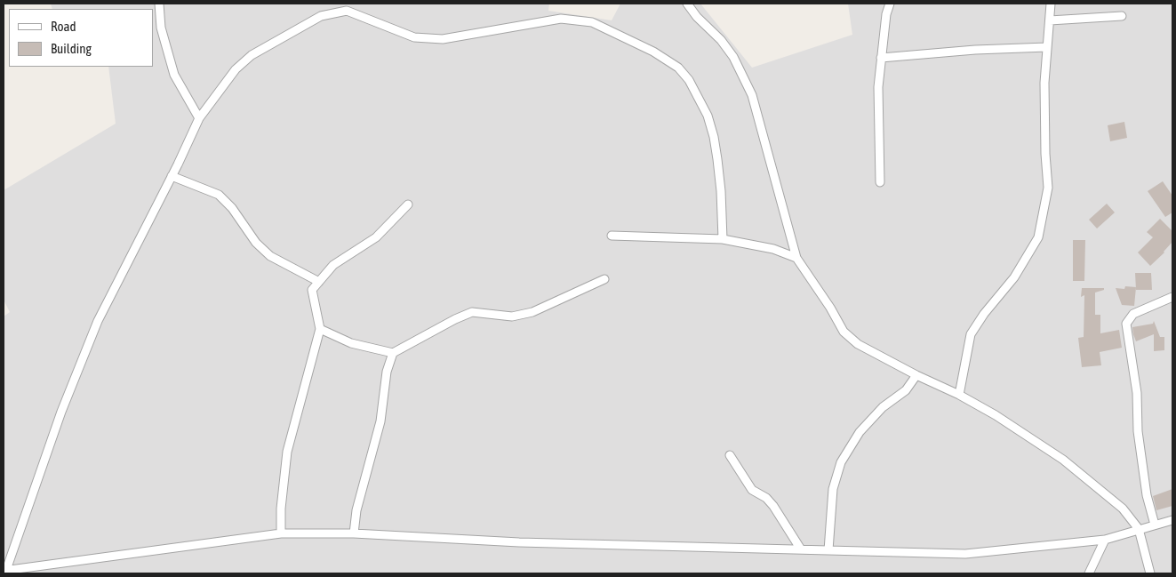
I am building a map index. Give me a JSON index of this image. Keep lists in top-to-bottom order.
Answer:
{
  "legend": ["Road", "Building"]
}
